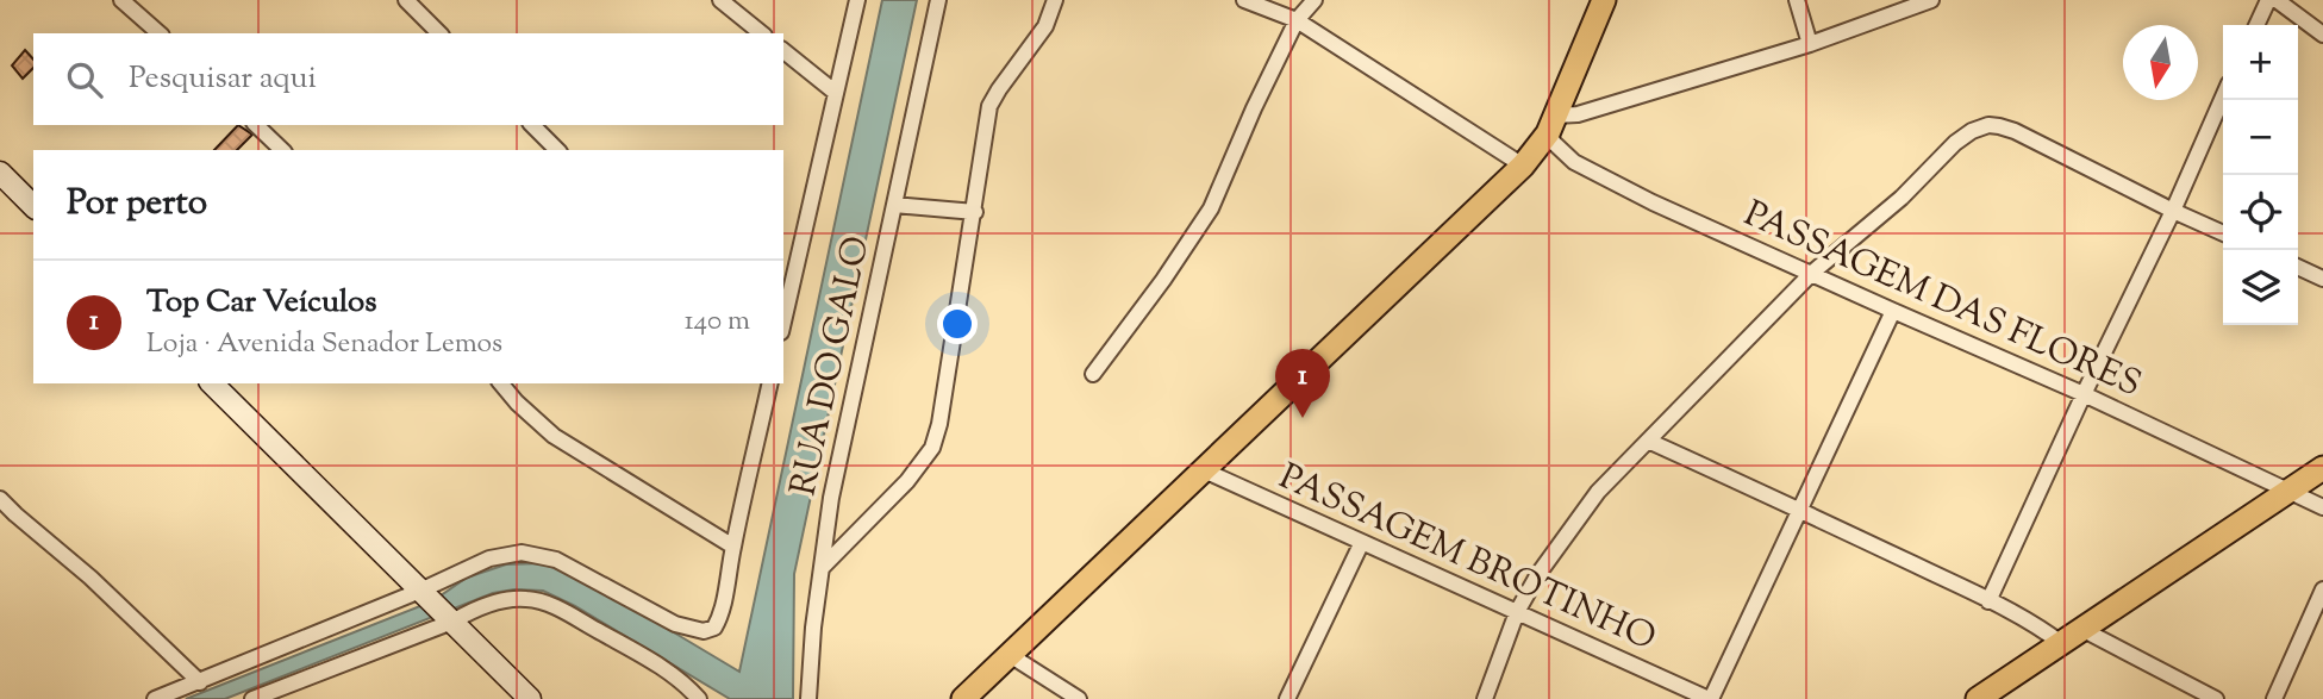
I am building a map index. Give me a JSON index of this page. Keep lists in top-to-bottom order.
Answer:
{
  "streets": {
    "street": ["PASSAGEM DAS FLORES", "RUA DO GALO", "PASSAGEM BROTINHO"]
  },
  "north": "bottom",
  "page": {
    "map_buttons": ["+", "−"],
    "search": "Pesquisar aqui",
    "heading": "Por perto",
    "list": [
      {
        "mark": "1",
        "name": "Top Car Veículos",
        "note": "Loja · Avenida Senador Lemos",
        "value": "140 m"
      }
    ],
    "pins": "1"
  }
}
